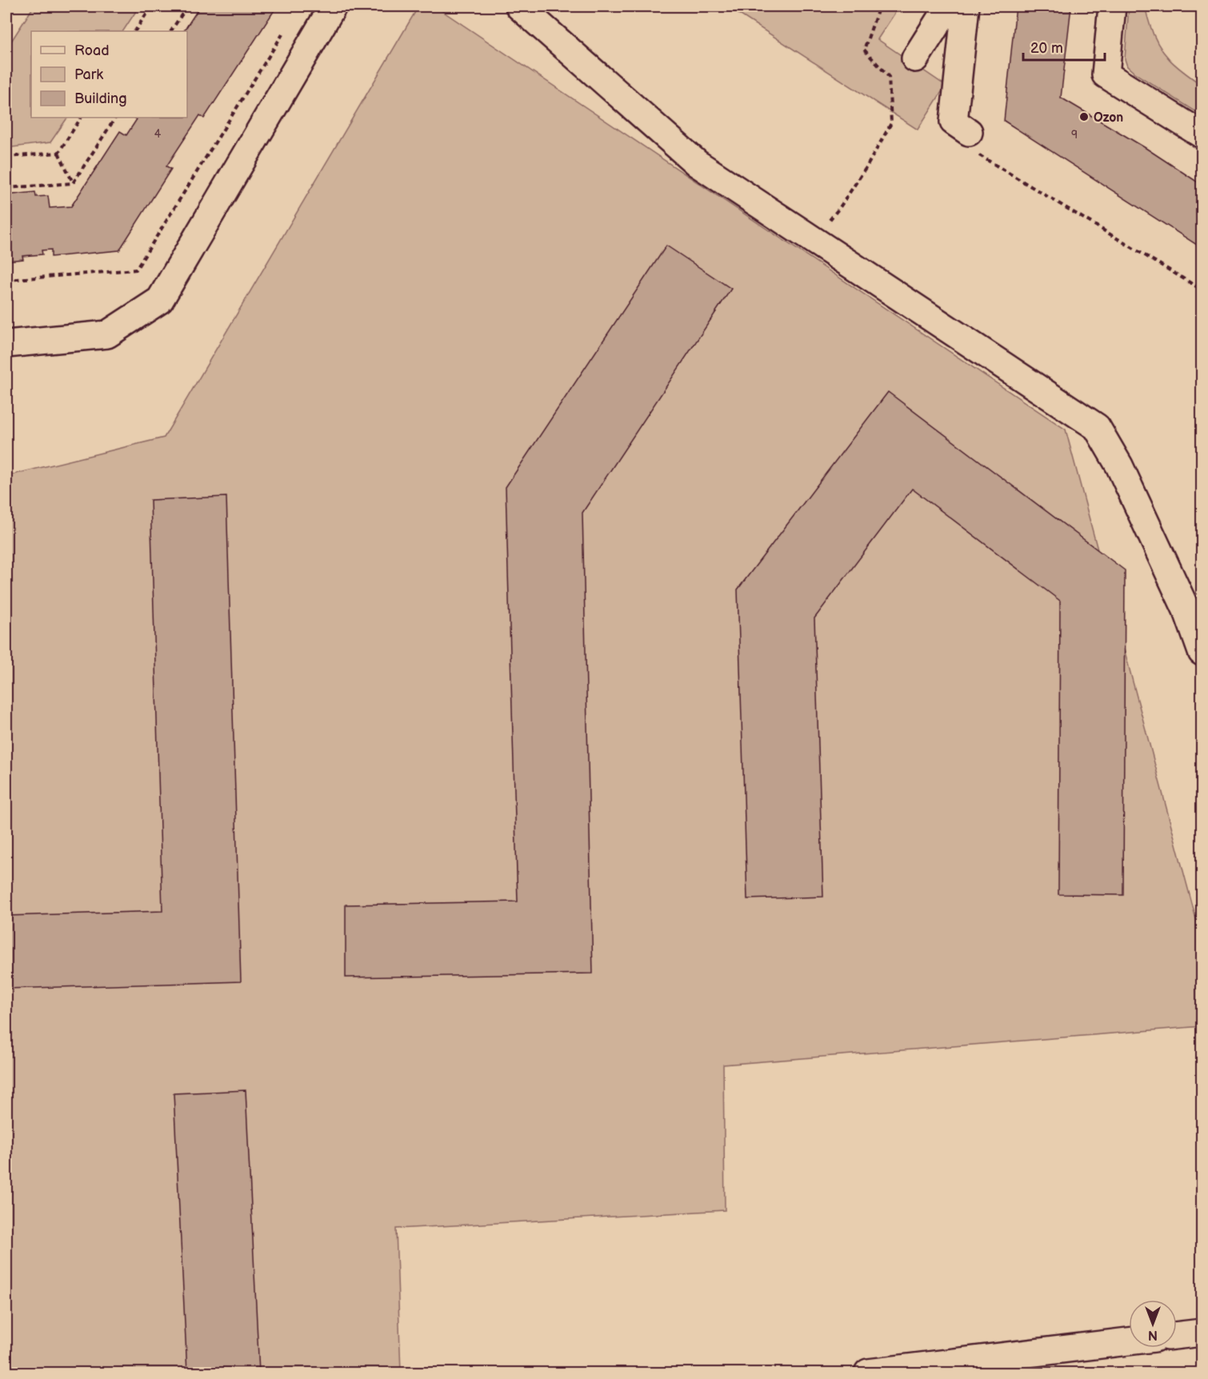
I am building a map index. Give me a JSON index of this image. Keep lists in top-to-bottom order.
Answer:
{
  "places": ["Ozon"],
  "house_numbers": ["4", "9"],
  "legend": ["Road", "Park", "Building"],
  "scale_bar": "20 m",
  "north": "bottom"
}
